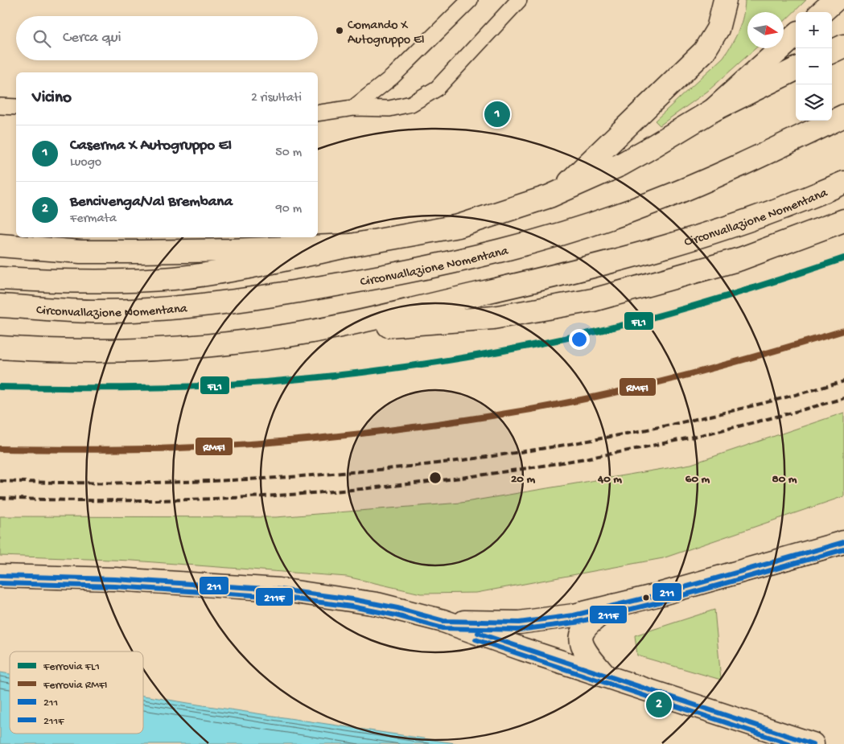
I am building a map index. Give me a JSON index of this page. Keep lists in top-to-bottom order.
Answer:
{
  "streets": {
    "main road": ["Circonvallazione Nomentana"]
  },
  "places": ["Comando X Autogruppo EI"],
  "lines": [
    "rail line FL1",
    "rail line RMFI",
    "transit line 211",
    "transit line 211F"
  ],
  "legend": [
    "Ferrovia FL1",
    "Ferrovia RMFI",
    "211",
    "211F"
  ],
  "north": "right",
  "page": {
    "map_buttons": ["+", "−"],
    "search": "Cerca qui",
    "heading": ["Vicino", "2 risultati"],
    "pins": ["1", "2"],
    "list": [
      {
        "mark": "1",
        "name": "Caserma X Autogruppo EI",
        "note": "Luogo",
        "value": "50 m"
      },
      {
        "mark": "2",
        "name": "Bencivenga/Val Brembana",
        "note": "Fermata",
        "value": "90 m"
      }
    ]
  },
  "rings": [
    "20 m",
    "40 m",
    "60 m",
    "80 m"
  ]
}
